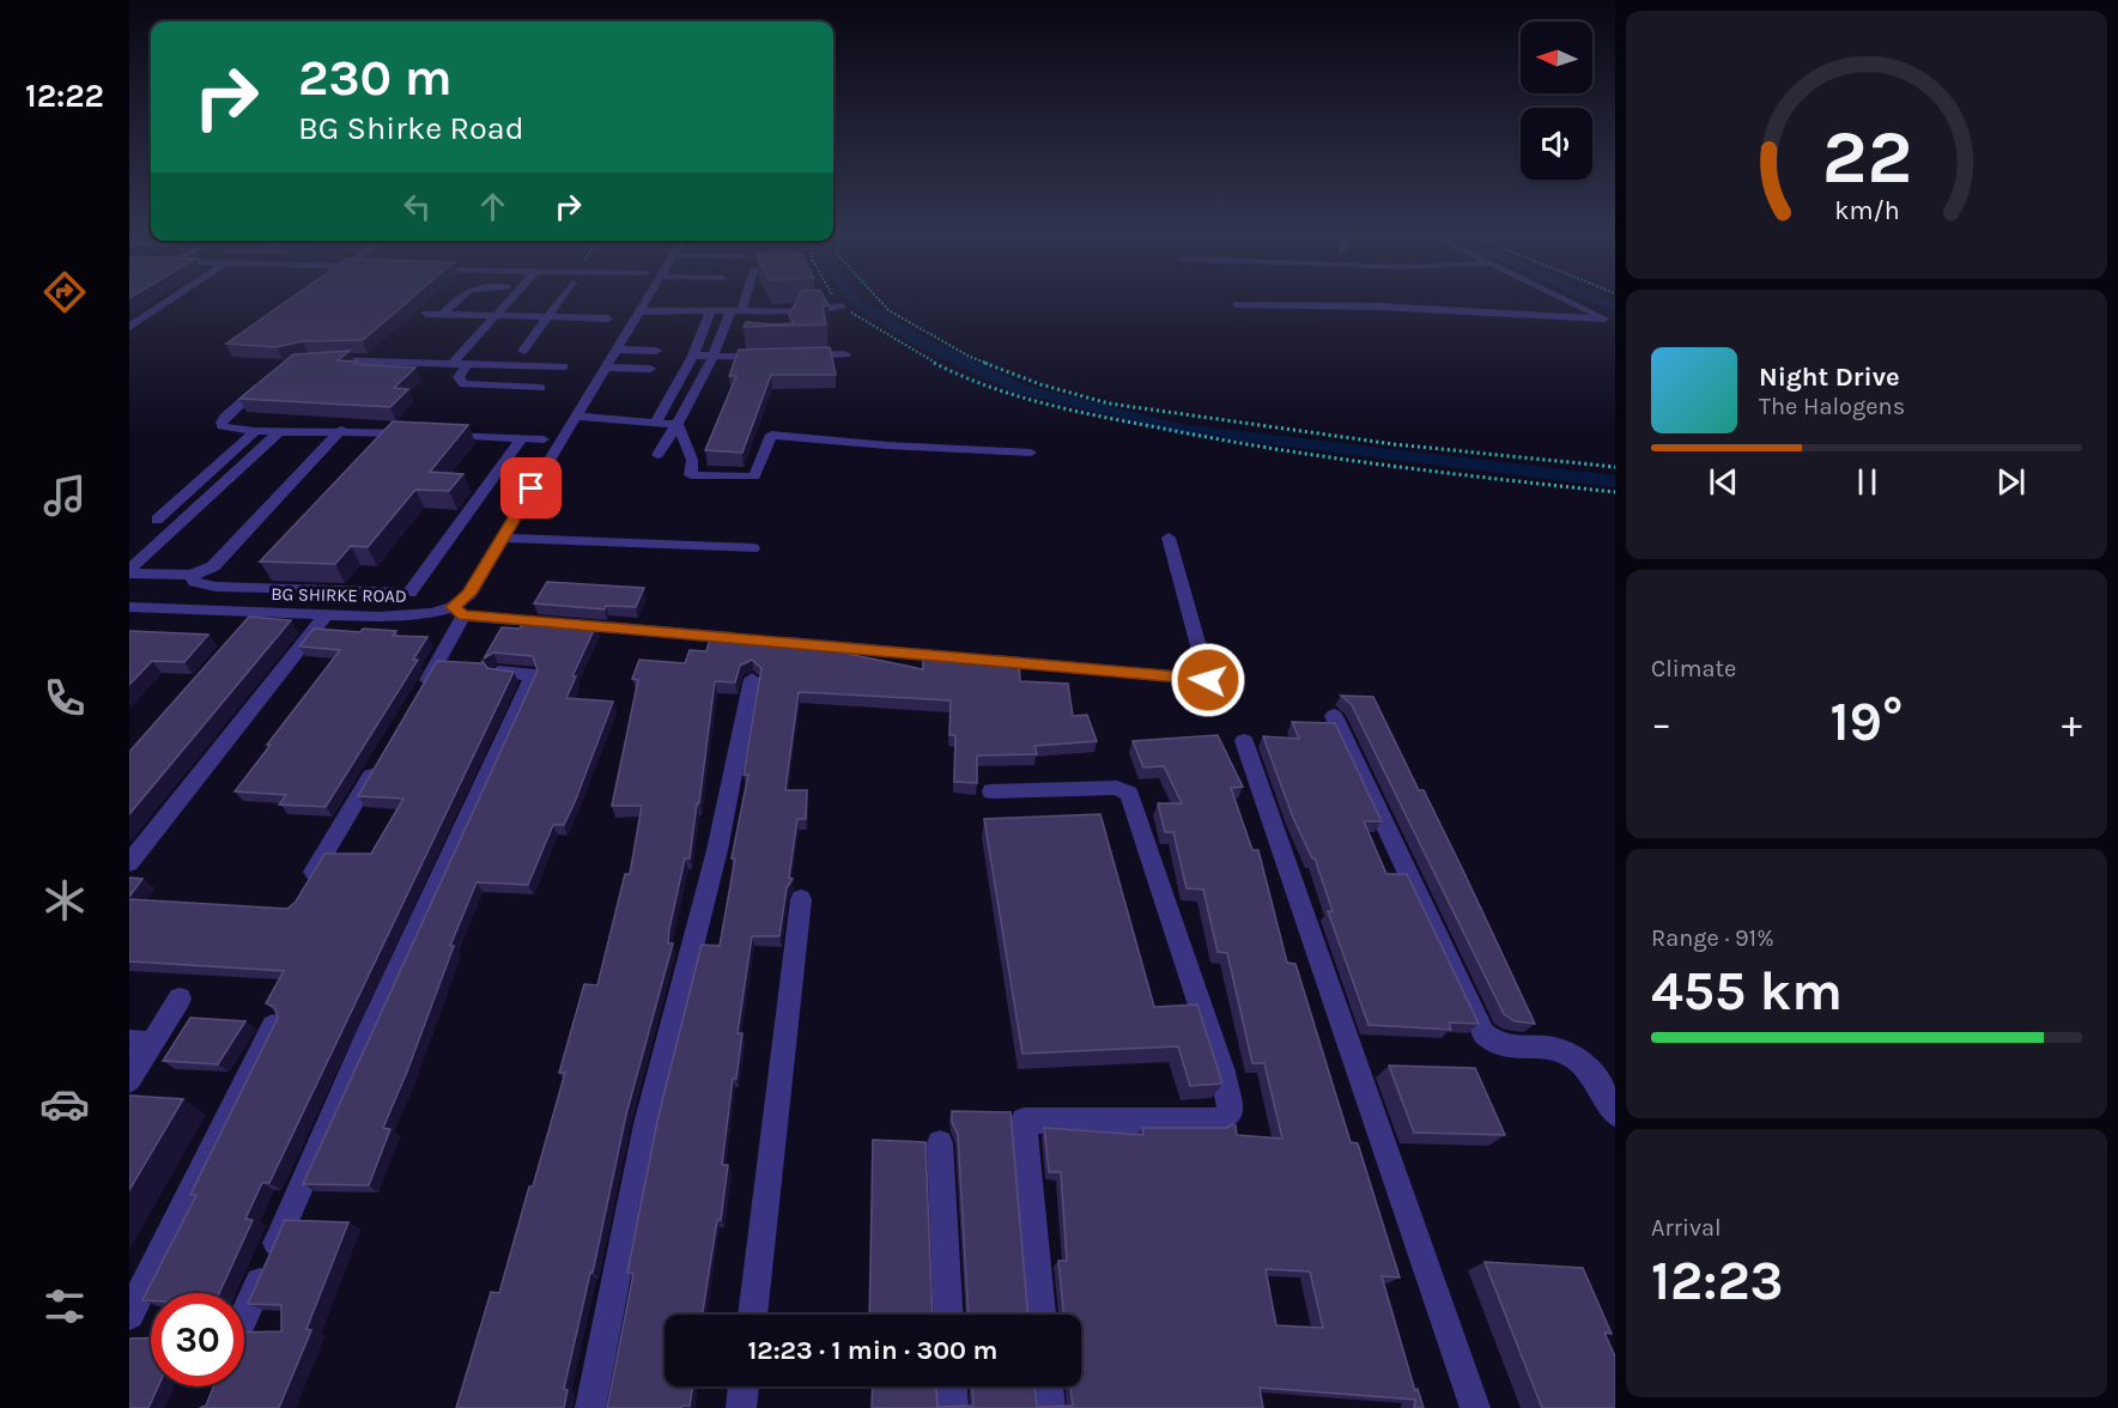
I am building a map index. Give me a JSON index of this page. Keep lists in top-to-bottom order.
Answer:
{
  "streets": {
    "street": ["BG SHIRKE ROAD"]
  },
  "north": "left",
  "page": {
    "tabs": "12:22",
    "turn": ["230 m", "BG Shirke Road"],
    "song": ["Night Drive", "The Halogens"],
    "tile": [
      "Climate",
      ["Range · 91%", "455 km"],
      ["Arrival", "12:23"]
    ],
    "heat": ["−", "19°", "+"],
    "limit": "30",
    "trip": "12:23 · 1 min · 300 m",
    "gauge": ["22", "km/h"]
  }
}
